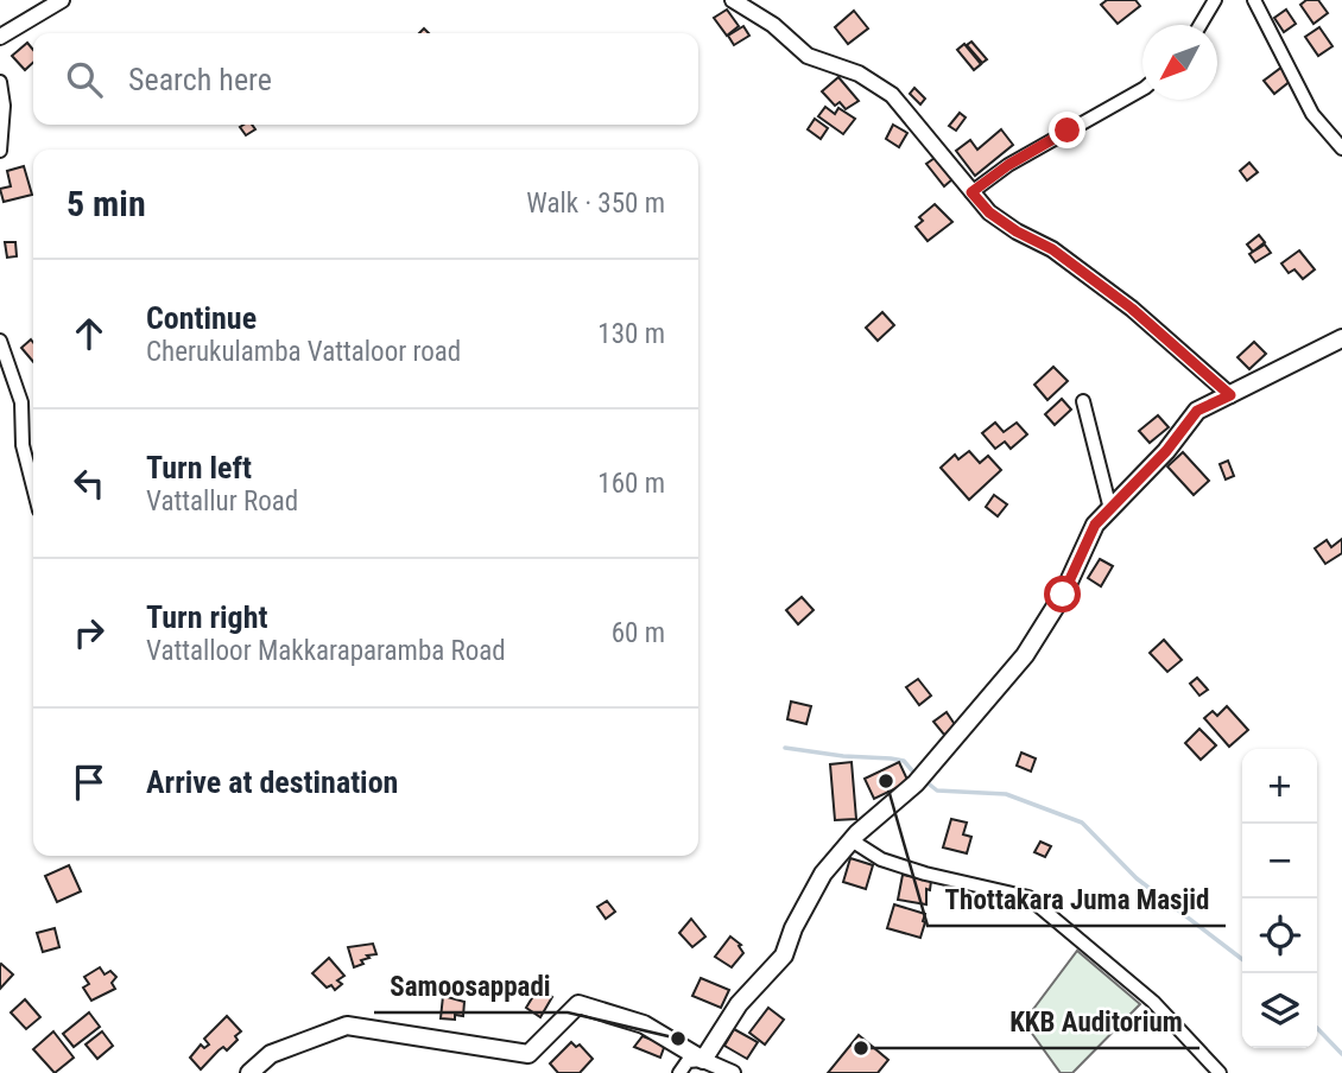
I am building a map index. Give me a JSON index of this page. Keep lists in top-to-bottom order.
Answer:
{
  "places": ["Thottakara Juma Masjid", "Samoosappadi", "KKB Auditorium"],
  "north": "bottom left",
  "page": {
    "search": "Search here",
    "heading": ["5 min", "Walk · 350 m"],
    "list": [
      ["Continue", "Cherukulamba Vattaloor road", "130 m"],
      ["Turn left", "Vattallur Road", "160 m"],
      ["Turn right", "Vattalloor Makkaraparamba Road", "60 m"],
      "Arrive at destination"
    ],
    "map_buttons": ["+", "−"]
  }
}
